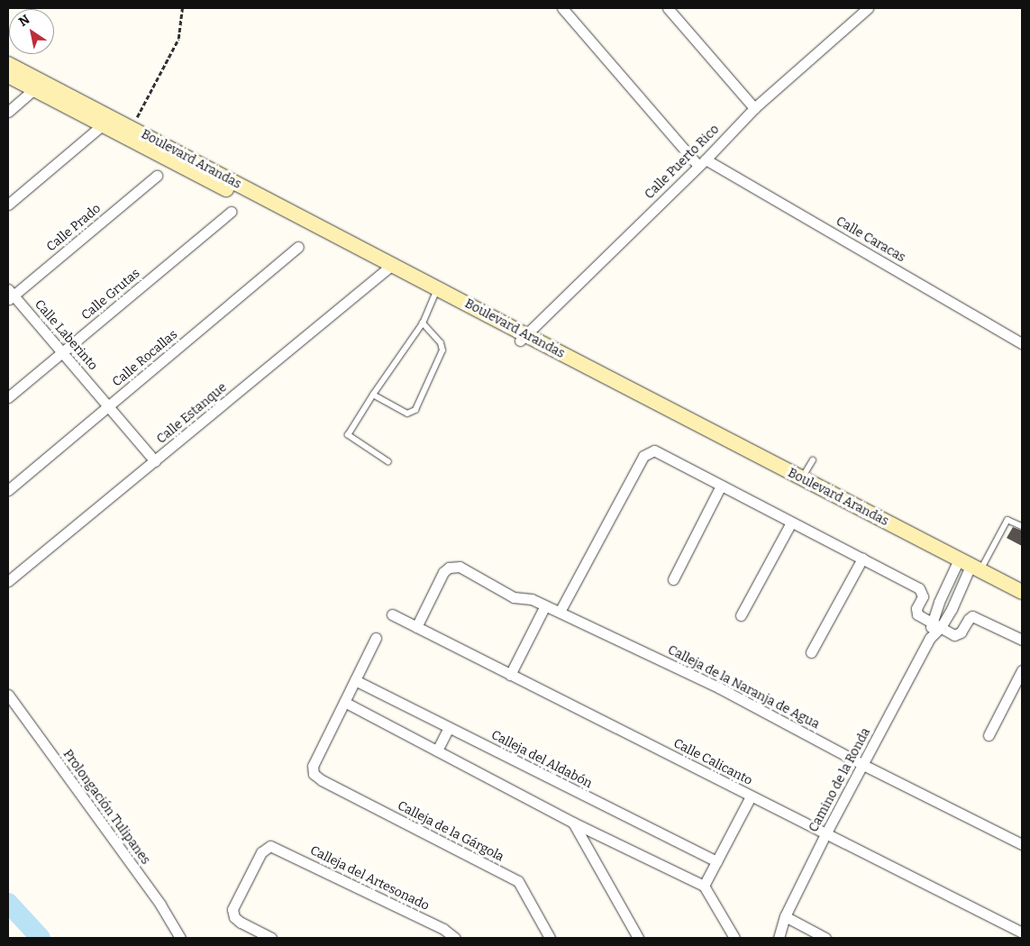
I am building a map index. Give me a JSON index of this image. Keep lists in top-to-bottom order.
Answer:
{
  "streets": {
    "main road": ["Boulevard Arandas"],
    "street": [
      "Calle Puerto Rico",
      "Calle Prado",
      "Calle Caracas",
      "Calle Grutas",
      "Calle Laberinto",
      "Calle Rocallas",
      "Calle Estanque",
      "Calleja de la Naranja de Agua",
      "Calleja del Aldabón",
      "Calle Calicanto",
      "Camino de la Ronda",
      "Prolongación Tulipanes",
      "Calleja de la Gárgola",
      "Calleja del Artesonado"
    ]
  },
  "crossings": [
    ["Boulevard Arandas", "Calle Puerto Rico"],
    ["Boulevard Arandas", "Calle Estanque"],
    ["Boulevard Arandas", "Camino de la Ronda"],
    ["Calle Puerto Rico", "Calle Caracas"],
    ["Calle Prado", "Calle Laberinto"],
    ["Calle Grutas", "Calle Laberinto"],
    ["Calle Laberinto", "Calle Rocallas"],
    ["Calle Laberinto", "Calle Estanque"],
    ["Calleja de la Naranja de Agua", "Calle Calicanto"],
    ["Calleja de la Naranja de Agua", "Camino de la Ronda"],
    ["Calle Calicanto", "Camino de la Ronda"]
  ],
  "north": "top left"
}
